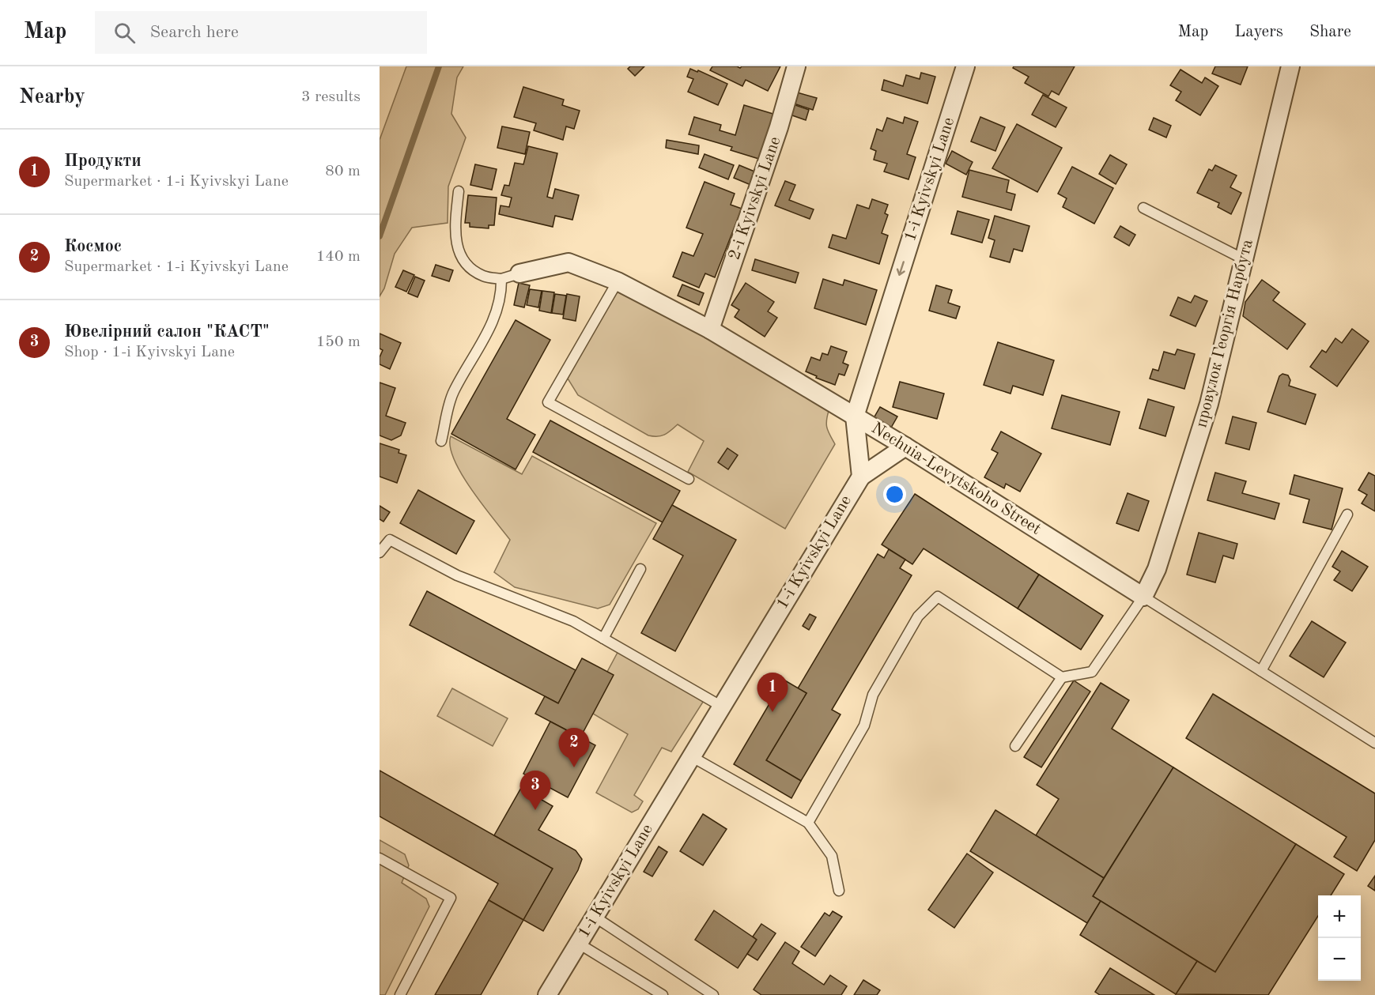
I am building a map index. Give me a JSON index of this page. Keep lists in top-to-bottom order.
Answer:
{
  "streets": {
    "street": [
      "1-i Kyivskyi Lane",
      "2-i Kyivskyi Lane",
      "провулок Георгія Нарбута",
      "Nechuia-Levytskoho Street"
    ]
  },
  "crossings": [
    ["1-i Kyivskyi Lane", "Nechuia-Levytskoho Street"],
    ["2-i Kyivskyi Lane", "Nechuia-Levytskoho Street"],
    ["провулок Георгія Нарбута", "Nechuia-Levytskoho Street"]
  ],
  "one_way": ["1-i Kyivskyi Lane"],
  "page": {
    "header": "Map",
    "search": "Search here",
    "nav": ["Map", "Layers", "Share"],
    "heading": ["Nearby", "3 results"],
    "list": [
      {
        "mark": "1",
        "name": "Продукти",
        "note": "Supermarket · 1-i Kyivskyi Lane",
        "value": "80 m"
      },
      {
        "mark": "2",
        "name": "Космос",
        "note": "Supermarket · 1-i Kyivskyi Lane",
        "value": "140 m"
      },
      {
        "mark": "3",
        "name": "Ювелірний салон \"КАСТ\"",
        "note": "Shop · 1-i Kyivskyi Lane",
        "value": "150 m"
      }
    ],
    "pins": ["1", "2", "3"],
    "map_buttons": ["+", "−"]
  }
}
